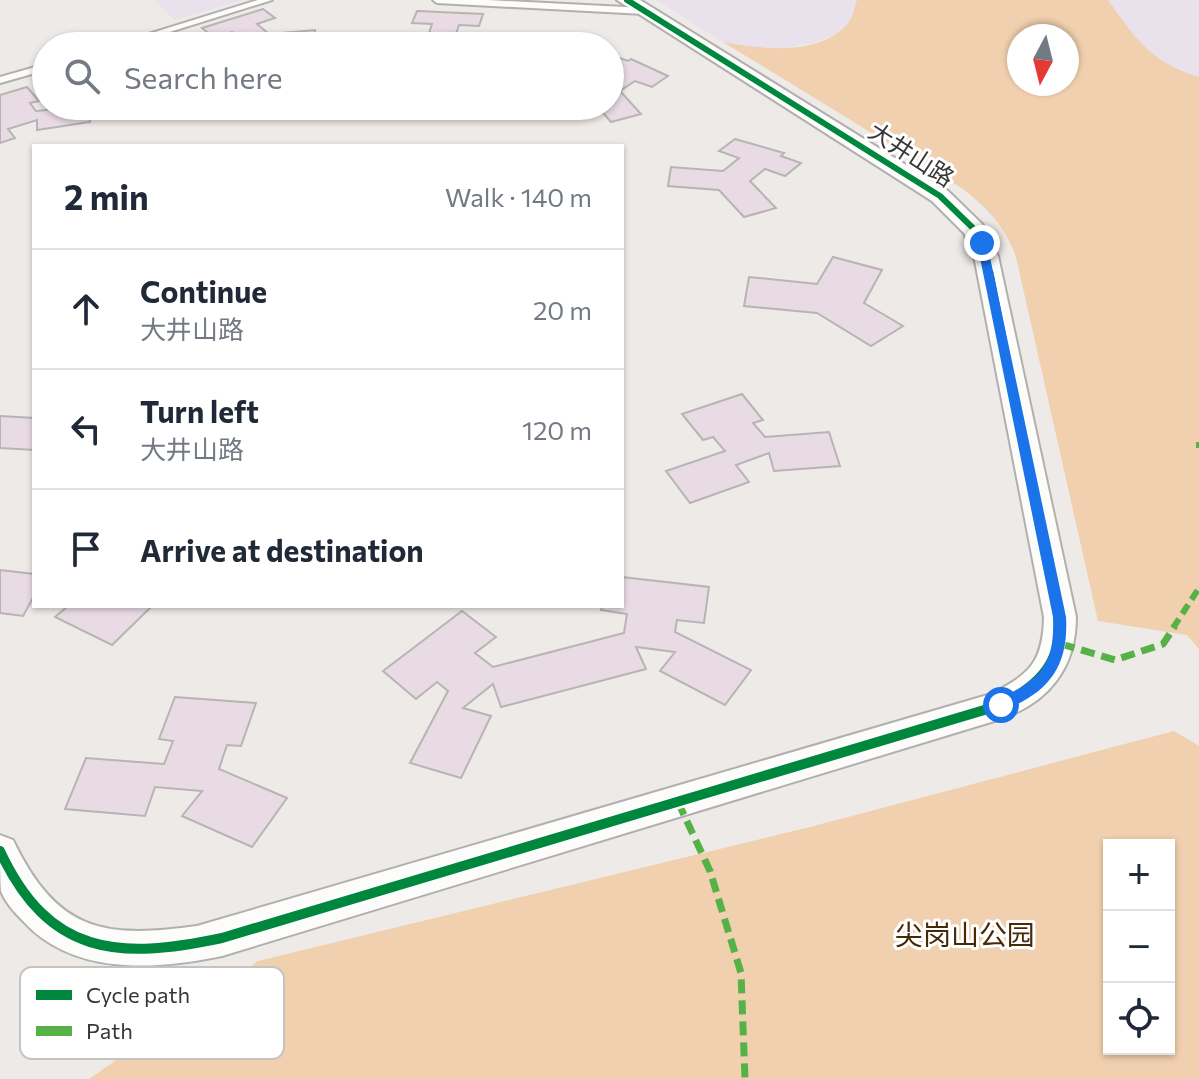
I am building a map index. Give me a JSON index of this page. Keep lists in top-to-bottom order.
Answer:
{
  "streets": {
    "street": ["大井山路"]
  },
  "parks": ["尖岗山公园"],
  "legend": ["Cycle path", "Path"],
  "north": "bottom",
  "page": {
    "search": "Search here",
    "heading": ["2 min", "Walk · 140 m"],
    "list": [
      ["Continue", "大井山路", "20 m"],
      ["Turn left", "大井山路", "120 m"],
      "Arrive at destination"
    ],
    "map_buttons": ["+", "−"]
  }
}
